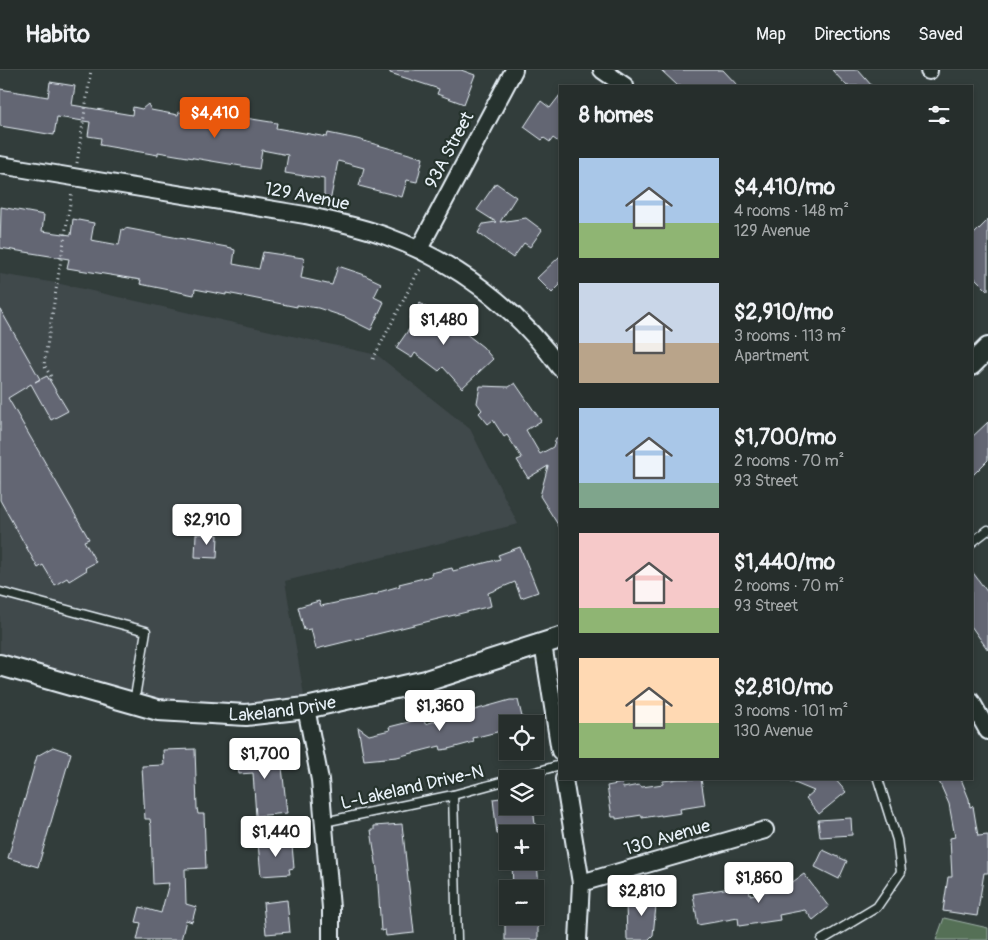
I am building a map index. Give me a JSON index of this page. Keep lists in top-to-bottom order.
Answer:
{
  "streets": {
    "street": [
      "93A Street",
      "129 Avenue",
      "Lakeland Drive",
      "130 Avenue"
    ],
    "lane": ["L-Lakeland Drive-N"]
  },
  "crossings": [
    ["93A Street", "129 Avenue"]
  ],
  "page": {
    "header": "Habito",
    "nav": ["Map", "Directions", "Saved"],
    "heading": "8 homes",
    "price": [
      "$4,410",
      "$1,480",
      "$2,910",
      "$1,360",
      "$1,700",
      "$1,440",
      "$1,860",
      "$2,810"
    ],
    "list": [
      {
        "name": "$4,410/mo",
        "note": "4 rooms · 148 m² · 129 Avenue"
      },
      {
        "name": "$2,910/mo",
        "note": "3 rooms · 113 m² · Apartment"
      },
      {
        "name": "$1,700/mo",
        "note": "2 rooms · 70 m² · 93 Street"
      },
      {
        "name": "$1,440/mo",
        "note": "2 rooms · 70 m² · 93 Street"
      },
      {
        "name": "$2,810/mo",
        "note": "3 rooms · 101 m² · 130 Avenue"
      }
    ],
    "map_buttons": ["+", "−"]
  }
}
